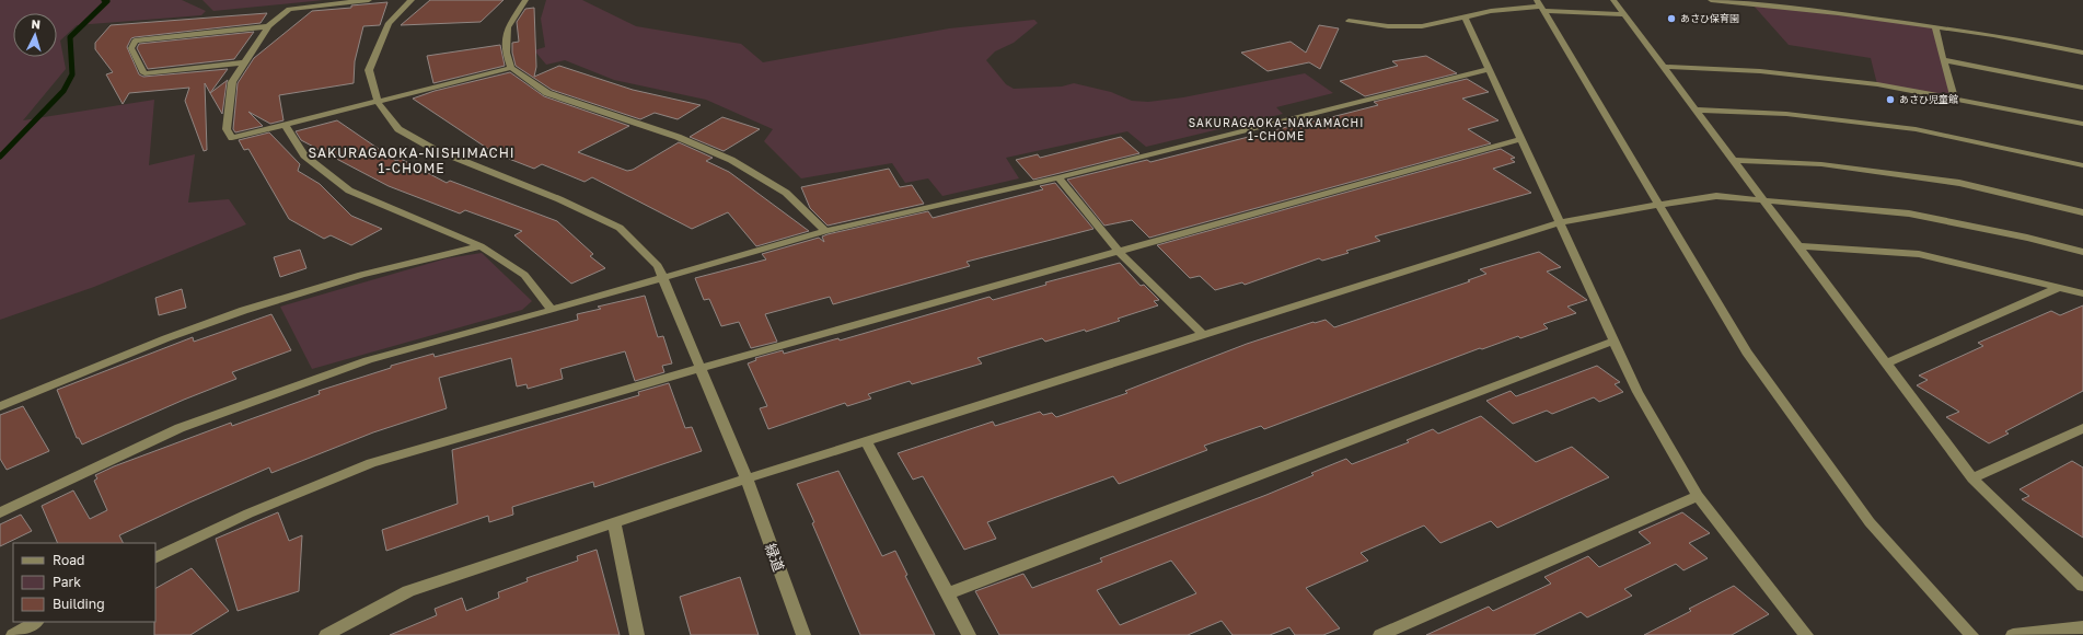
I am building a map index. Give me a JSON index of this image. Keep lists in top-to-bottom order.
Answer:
{
  "streets": {
    "street": ["緑道"]
  },
  "districts": ["SAKURAGAOKA-NAKAMACHI 1-CHOME", "SAKURAGAOKA-NISHIMACHI 1-CHOME"],
  "places": ["あさひ保育園", "あさひ児童館"],
  "legend": ["Road", "Park", "Building"],
  "north": "top"
}
